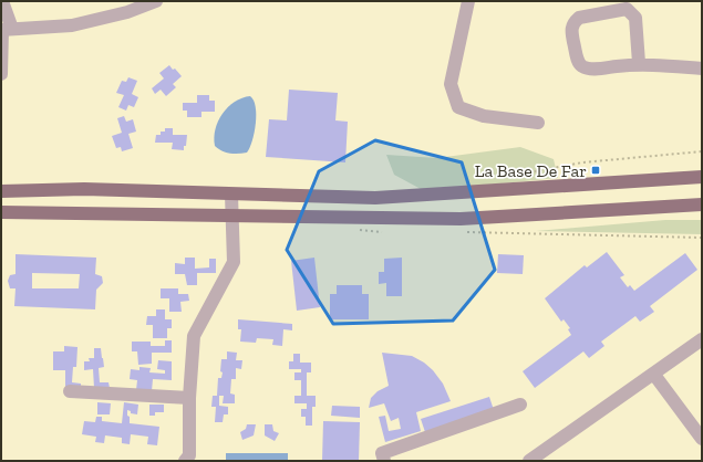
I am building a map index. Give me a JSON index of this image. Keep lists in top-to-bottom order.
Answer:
{
  "places": {
    "transit": ["La Base De Far"]
  }
}
